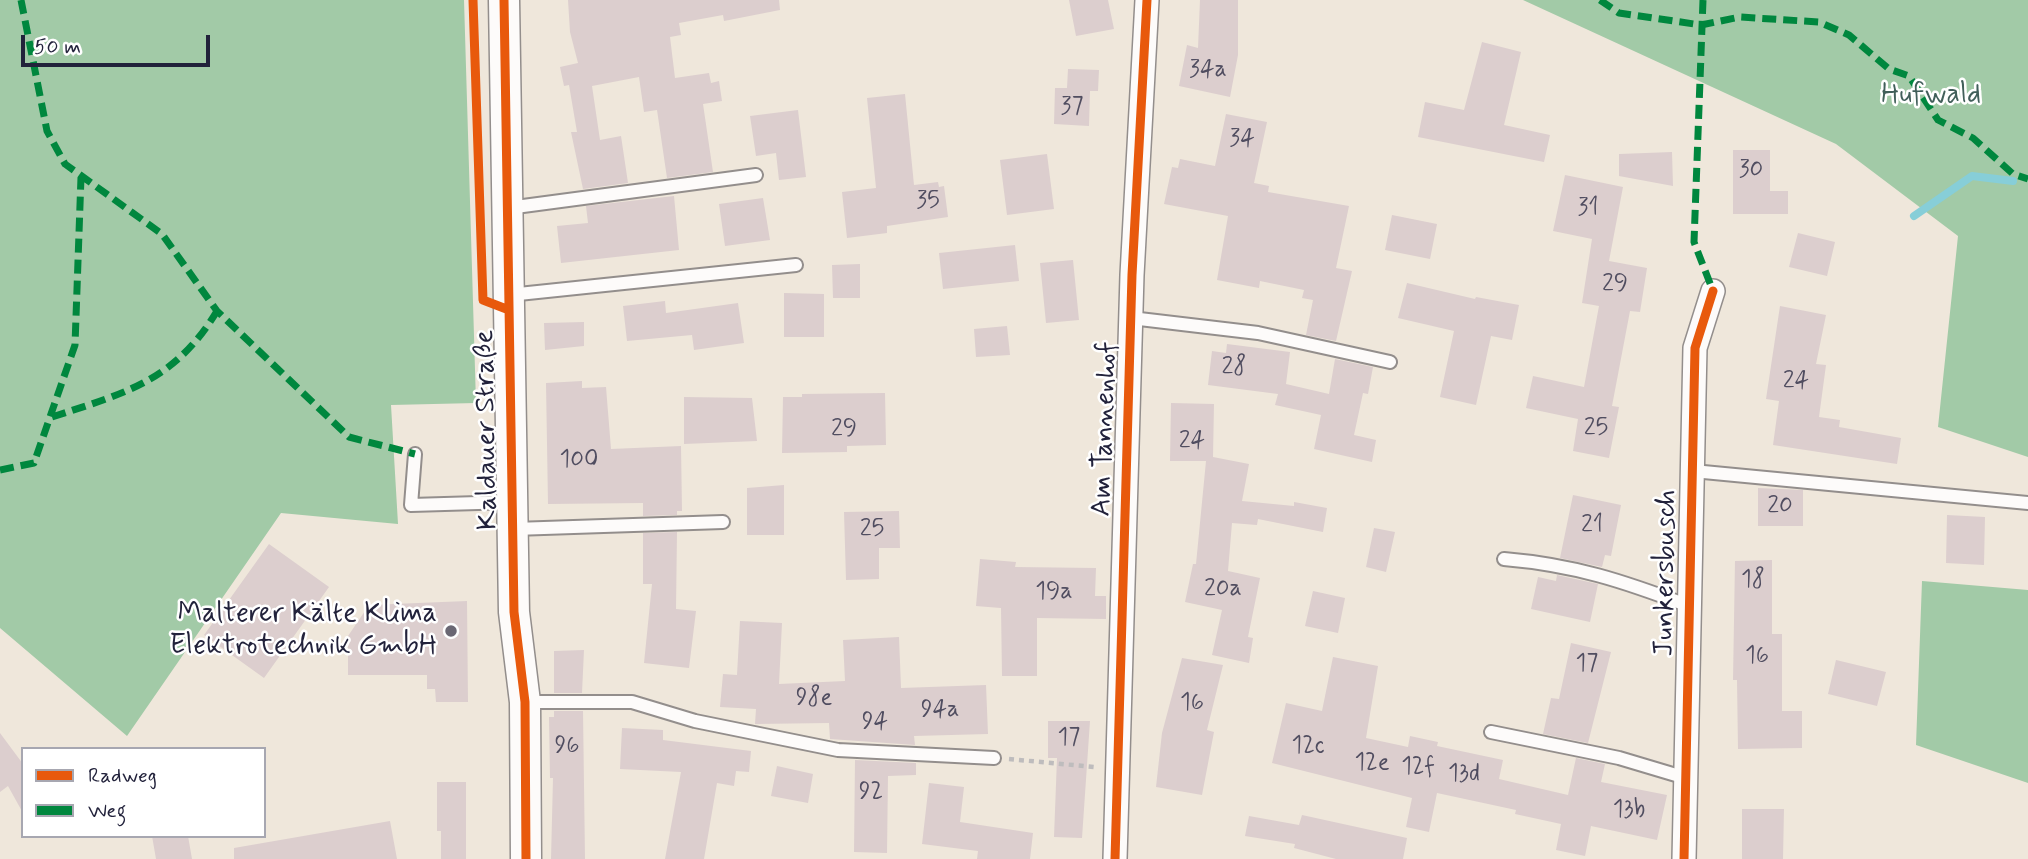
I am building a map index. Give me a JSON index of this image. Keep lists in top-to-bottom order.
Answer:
{
  "streets": {
    "street": ["Am Tannenhof", "Kaldauer Straße", "Junkersbusch"]
  },
  "parks": ["Hufwald"],
  "places": ["Malterer Kälte Klima Elektrotechnik GmbH"],
  "house_numbers": [
    "34a",
    "37",
    "34",
    "30",
    "35",
    "31",
    "29",
    "28",
    "24",
    "25",
    "29",
    "24",
    "100",
    "20",
    "21",
    "25",
    "18",
    "20a",
    "19a",
    "16",
    "17",
    "98e",
    "16",
    "94a",
    "94",
    "17",
    "96",
    "12c",
    "12e",
    "12f",
    "13d",
    "92",
    "13b"
  ],
  "legend": ["Radweg", "Weg"],
  "scale_bar": "50 m"
}
